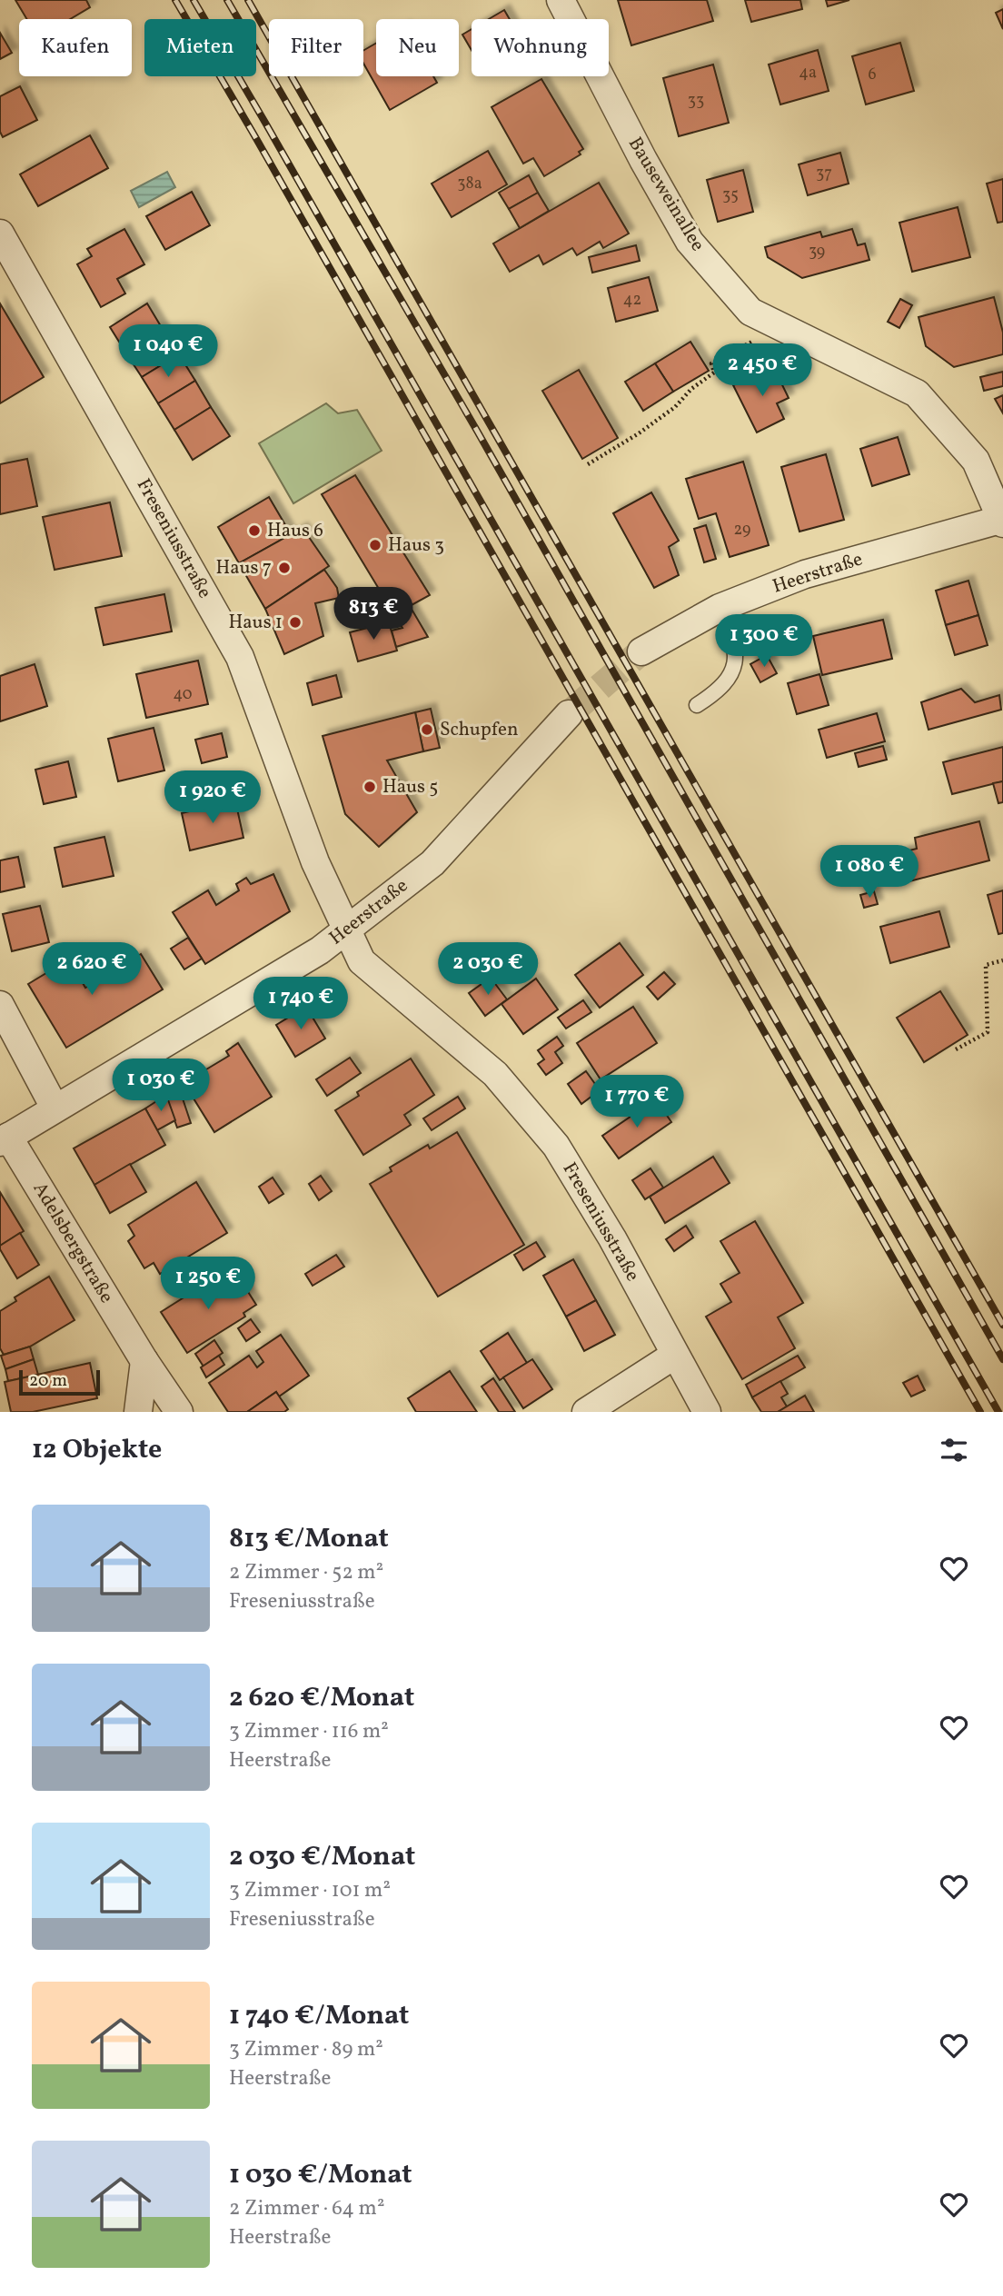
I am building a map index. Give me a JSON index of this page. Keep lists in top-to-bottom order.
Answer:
{
  "streets": {
    "street": [
      "Bauseweinallee",
      "Freseniusstraße",
      "Heerstraße",
      "Adelsbergstraße"
    ]
  },
  "crossings": [
    ["Bauseweinallee", "Heerstraße"],
    ["Freseniusstraße", "Heerstraße"],
    ["Heerstraße", "Adelsbergstraße"]
  ],
  "places": [
    "Haus 6",
    "Haus 3",
    "Haus 7",
    "Haus 1",
    "Schupfen",
    "Haus 5"
  ],
  "house_numbers": [
    "4a",
    "6",
    "33",
    "37",
    "38a",
    "35",
    "39",
    "42",
    "29",
    "40"
  ],
  "scale_bar": "20 m",
  "page": {
    "chip": [
      "Kaufen",
      "Mieten",
      "Filter",
      "Neu",
      "Wohnung"
    ],
    "price": [
      "1 040 €",
      "2 450 €",
      "813 €",
      "1 300 €",
      "1 920 €",
      "1 080 €",
      "2 620 €",
      "2 030 €",
      "1 740 €",
      "1 030 €",
      "1 770 €",
      "1 250 €"
    ],
    "scale": "20 m",
    "heading": "12 Objekte",
    "list": [
      {
        "name": "813 €/Monat",
        "note": "2 Zimmer · 52 m² · Freseniusstraße"
      },
      {
        "name": "2 620 €/Monat",
        "note": "3 Zimmer · 116 m² · Heerstraße"
      },
      {
        "name": "2 030 €/Monat",
        "note": "3 Zimmer · 101 m² · Freseniusstraße"
      },
      {
        "name": "1 740 €/Monat",
        "note": "3 Zimmer · 89 m² · Heerstraße"
      },
      {
        "name": "1 030 €/Monat",
        "note": "2 Zimmer · 64 m² · Heerstraße"
      }
    ]
  }
}
